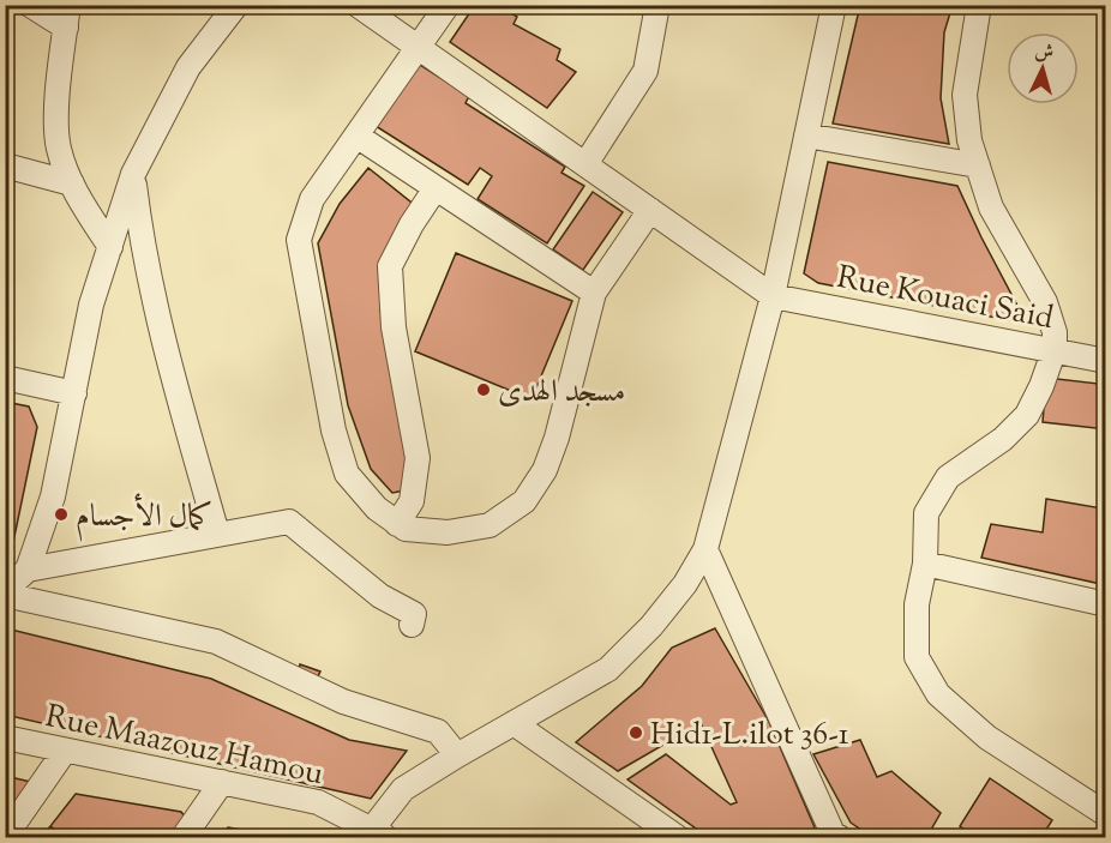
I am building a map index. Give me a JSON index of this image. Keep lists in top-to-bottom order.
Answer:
{
  "streets": {
    "street": ["Rue Kouaci Said", "Rue Maazouz Hamou"]
  },
  "places": ["مسجد الهدى", "كمال الأجسام", "Hid1-L.ilot 36-1"],
  "north": "top"
}
